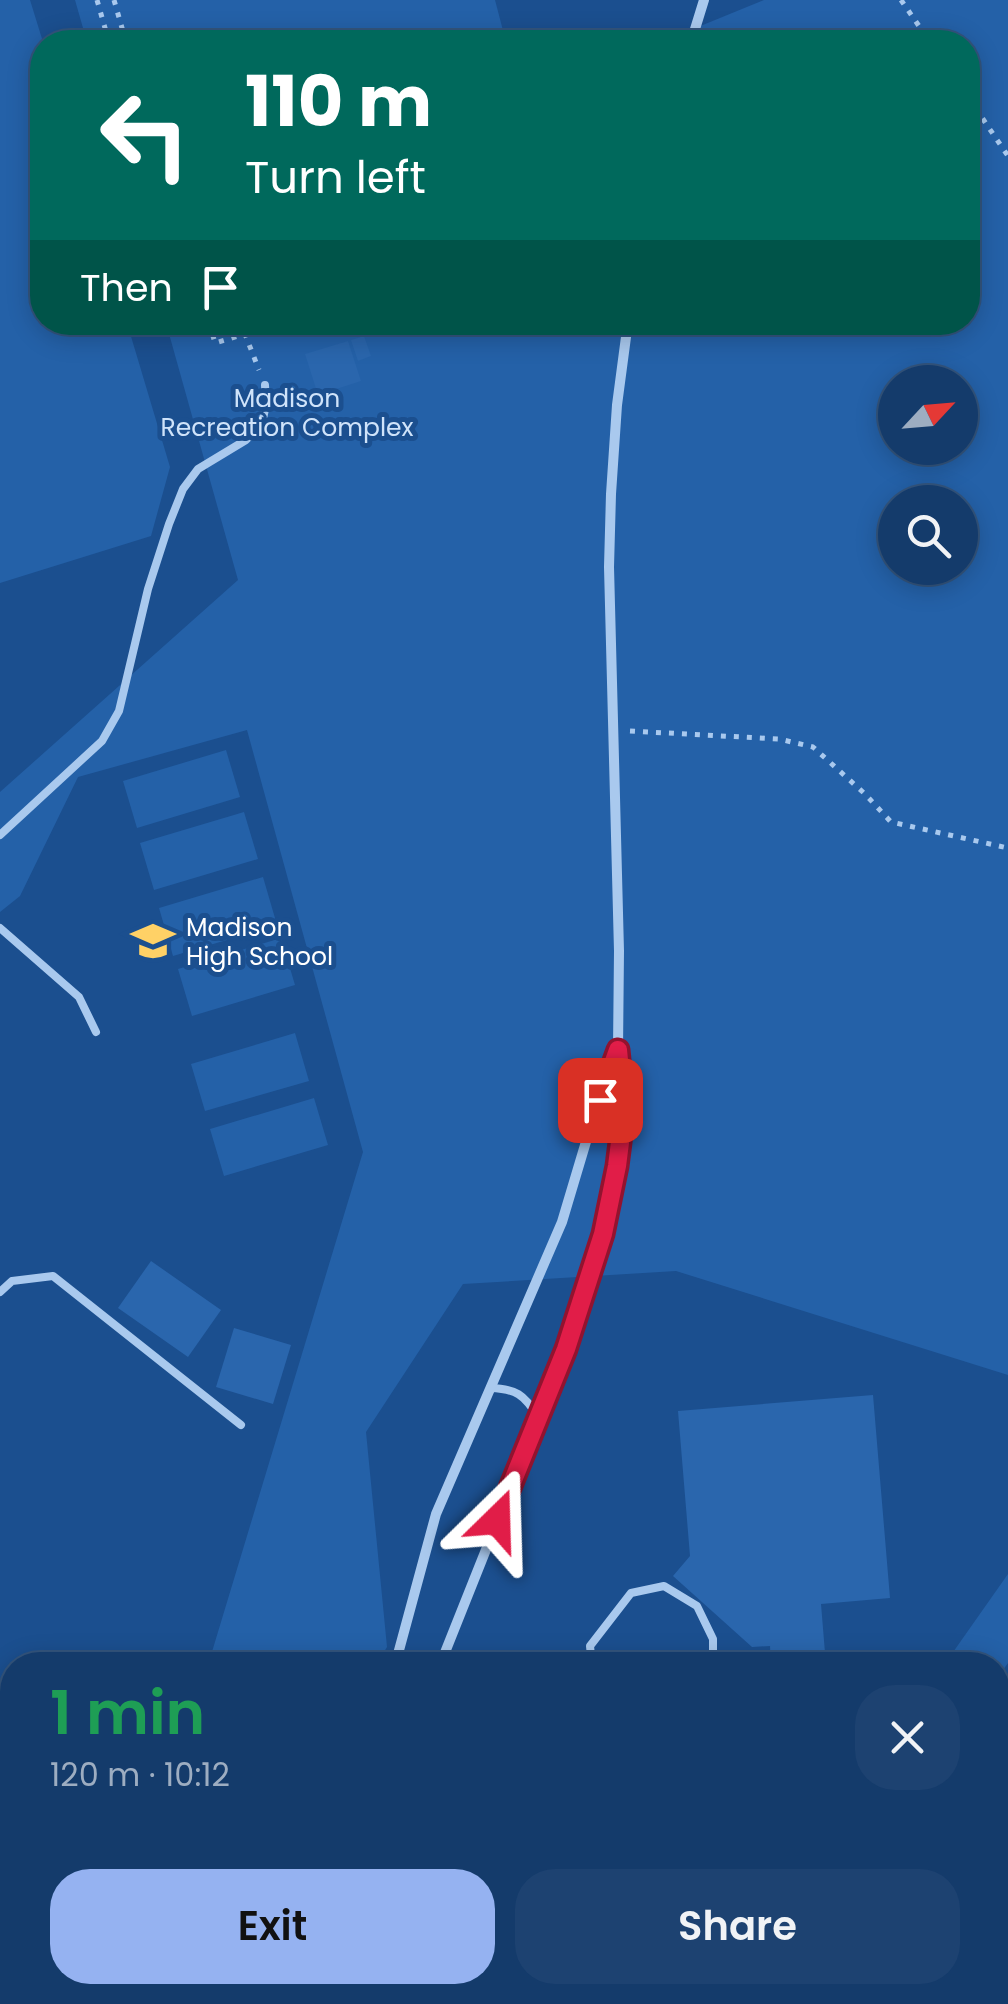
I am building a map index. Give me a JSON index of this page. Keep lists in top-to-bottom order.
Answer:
{
  "parks": ["Madison Recreation Complex"],
  "places": {
    "school or university": ["Madison High School"]
  },
  "north": "top right",
  "page": {
    "turn": ["110 m", "Turn left"],
    "then": "Then",
    "heading": ["1 min", "120 m · 10:12"],
    "buttons": ["Exit", "Share"]
  }
}
